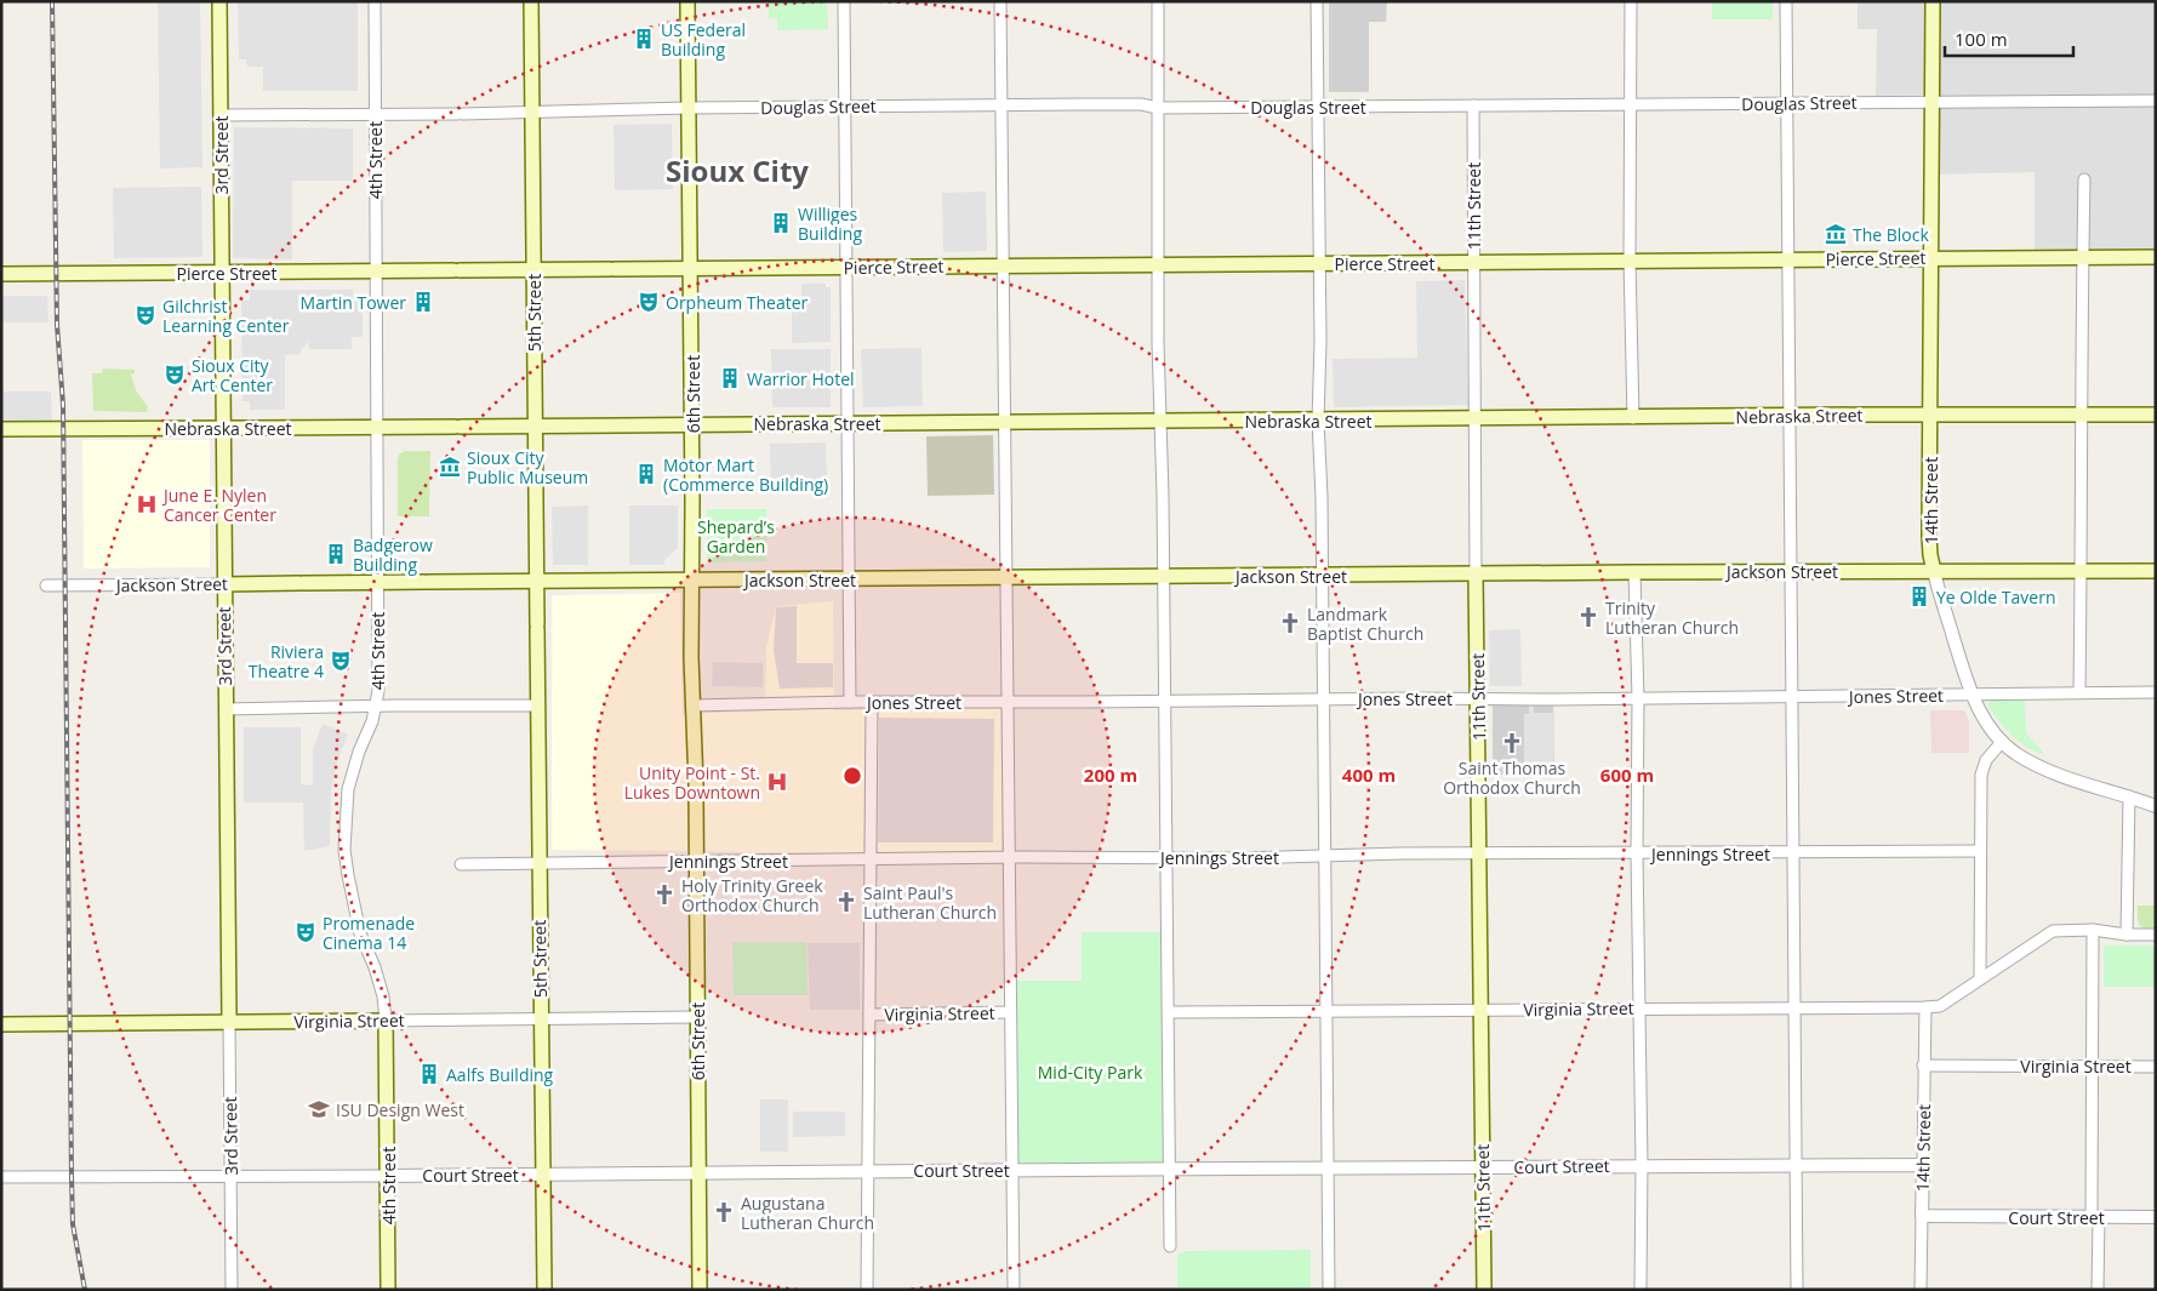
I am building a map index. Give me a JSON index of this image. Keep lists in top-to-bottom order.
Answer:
{
  "streets": {
    "main road": [
      "3rd Street",
      "4th Street",
      "11th Street",
      "Pierce Street",
      "5th Street",
      "6th Street",
      "Nebraska Street",
      "14th Street",
      "Jackson Street",
      "Virginia Street"
    ],
    "street": [
      "Douglas Street",
      "Jones Street",
      "Jennings Street",
      "Court Street"
    ]
  },
  "crossings": [
    ["Douglas Street", "3rd Street"],
    ["Douglas Street", "4th Street"],
    ["Douglas Street", "11th Street"],
    ["Douglas Street", "5th Street"],
    ["Douglas Street", "6th Street"],
    ["Douglas Street", "14th Street"],
    ["3rd Street", "Pierce Street"],
    ["3rd Street", "Nebraska Street"],
    ["3rd Street", "Jackson Street"],
    ["3rd Street", "Virginia Street"],
    ["3rd Street", "Court Street"],
    ["4th Street", "Pierce Street"],
    ["4th Street", "Nebraska Street"],
    ["4th Street", "Jackson Street"],
    ["4th Street", "Virginia Street"],
    ["4th Street", "Court Street"],
    ["11th Street", "Pierce Street"],
    ["11th Street", "Nebraska Street"],
    ["11th Street", "Jackson Street"],
    ["11th Street", "Jones Street"],
    ["11th Street", "Jennings Street"],
    ["11th Street", "Virginia Street"],
    ["11th Street", "Court Street"],
    ["Pierce Street", "5th Street"],
    ["Pierce Street", "6th Street"],
    ["Pierce Street", "14th Street"],
    ["5th Street", "Nebraska Street"],
    ["5th Street", "Jackson Street"],
    ["5th Street", "Jennings Street"],
    ["5th Street", "Virginia Street"],
    ["5th Street", "Court Street"],
    ["6th Street", "Nebraska Street"],
    ["6th Street", "Jackson Street"],
    ["6th Street", "Jones Street"],
    ["6th Street", "Jennings Street"],
    ["6th Street", "Virginia Street"],
    ["6th Street", "Court Street"],
    ["Nebraska Street", "14th Street"],
    ["14th Street", "Jackson Street"],
    ["14th Street", "Jones Street"],
    ["14th Street", "Virginia Street"],
    ["14th Street", "Court Street"]
  ],
  "districts": ["Sioux City"],
  "parks": ["Shepard’s Garden", "Mid-City Park"],
  "places": {
    "building": [
      "US Federal Building",
      "Williges Building",
      "Martin Tower",
      "Warrior Hotel",
      "Motor Mart (Commerce Building)",
      "Badgerow Building",
      "Ye Olde Tavern",
      "Aalfs Building"
    ],
    "museum": ["The Block", "Sioux City Public Museum"],
    "theatre": [
      "Orpheum Theater",
      "Gilchrist Learning Center",
      "Sioux City Art Center",
      "Riviera Theatre 4",
      "Promenade Cinema 14"
    ],
    "hospital": ["June E. Nylen Cancer Center", "Unity Point - St. Lukes Downtown"],
    "church": [
      "Trinity Lutheran Church",
      "Landmark Baptist Church",
      "Saint Thomas Orthodox Church",
      "Holy Trinity Greek Orthodox Church",
      "Saint Paul's Lutheran Church",
      "Augustana Lutheran Church"
    ],
    "school or university": ["ISU Design West"]
  },
  "scale_bar": "100 m",
  "rings": ["200 m", "400 m", "600 m"]
}
